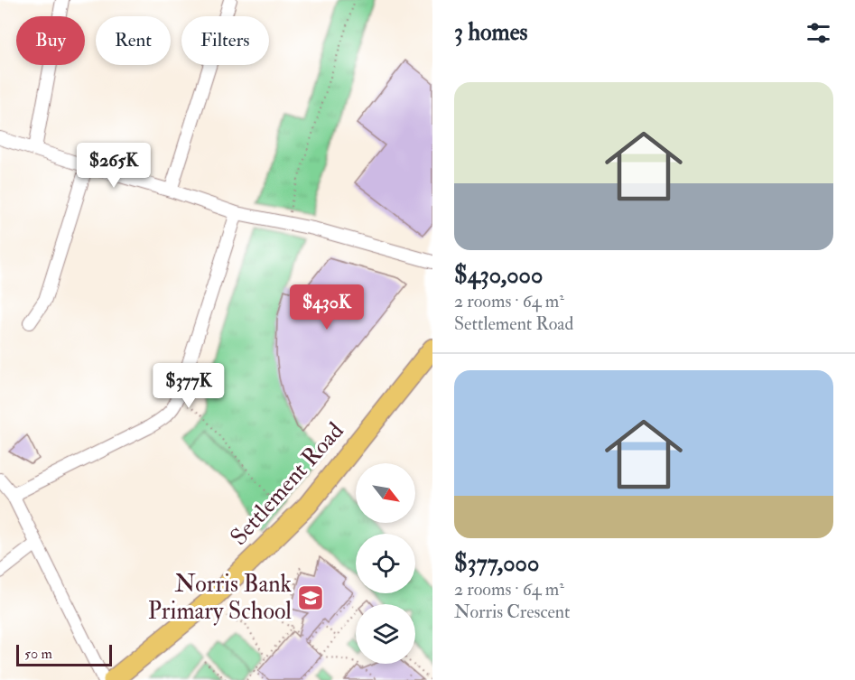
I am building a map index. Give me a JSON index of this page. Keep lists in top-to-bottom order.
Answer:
{
  "streets": {
    "main road": ["Settlement Road"]
  },
  "places": {
    "school or university": ["Norris Bank Primary School"]
  },
  "scale_bar": "50 m",
  "north": "bottom right",
  "page": {
    "heading": "3 homes",
    "chip": ["Buy", "Rent", "Filters"],
    "list": [
      {
        "name": "$430,000",
        "note": "2 rooms · 64 m² · Settlement Road"
      },
      {
        "name": "$377,000",
        "note": "2 rooms · 64 m² · Norris Crescent"
      }
    ],
    "price": ["$265K", "$430K", "$377K"],
    "scale": "50 m"
  }
}
